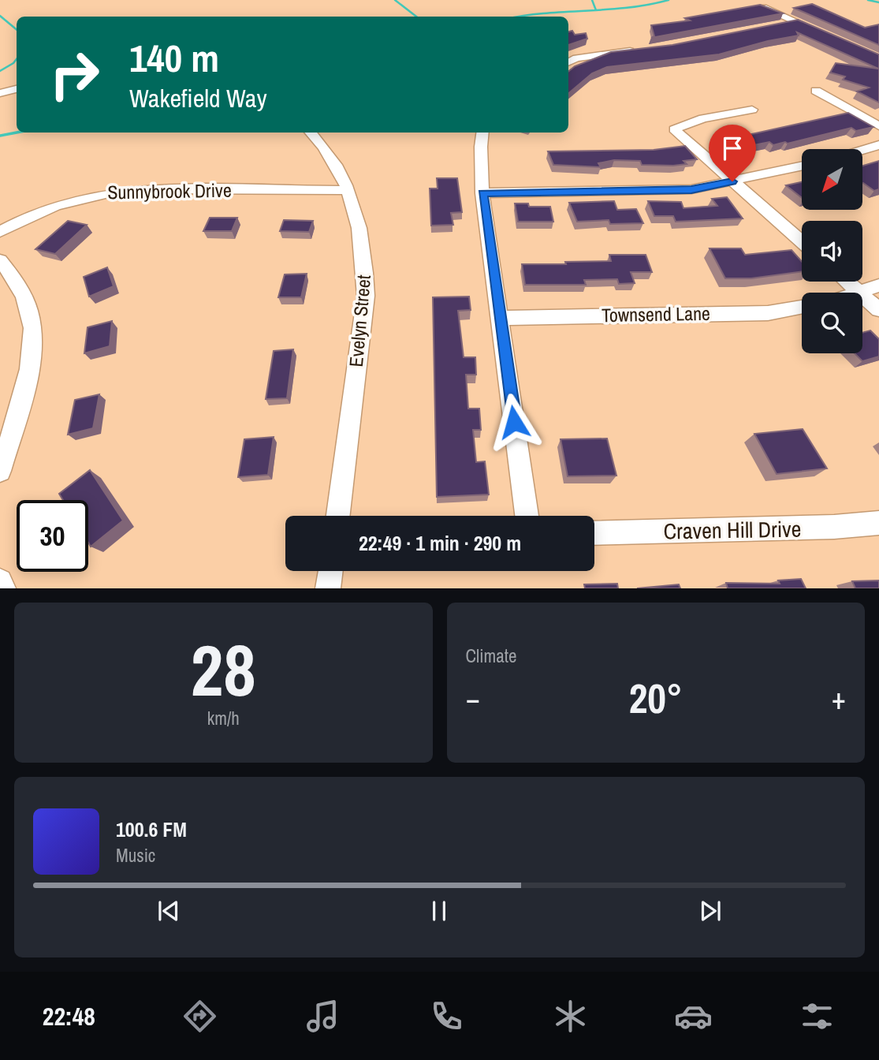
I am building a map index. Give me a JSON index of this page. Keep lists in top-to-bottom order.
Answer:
{
  "streets": {
    "street": [
      "Sunnybrook Drive",
      "Townsend Lane",
      "Evelyn Street",
      "Craven Hill Drive"
    ]
  },
  "crossings": [
    ["Sunnybrook Drive", "Evelyn Street"]
  ],
  "north": "bottom left",
  "page": {
    "turn": ["140 m", "Wakefield Way"],
    "limit": "30",
    "trip": "22:49 · 1 min · 290 m",
    "tile": [
      ["28", "km/h"],
      "Climate"
    ],
    "heat": ["−", "20°", "+"],
    "song": ["100.6 FM", "Music"],
    "tabs": "22:48"
  }
}
